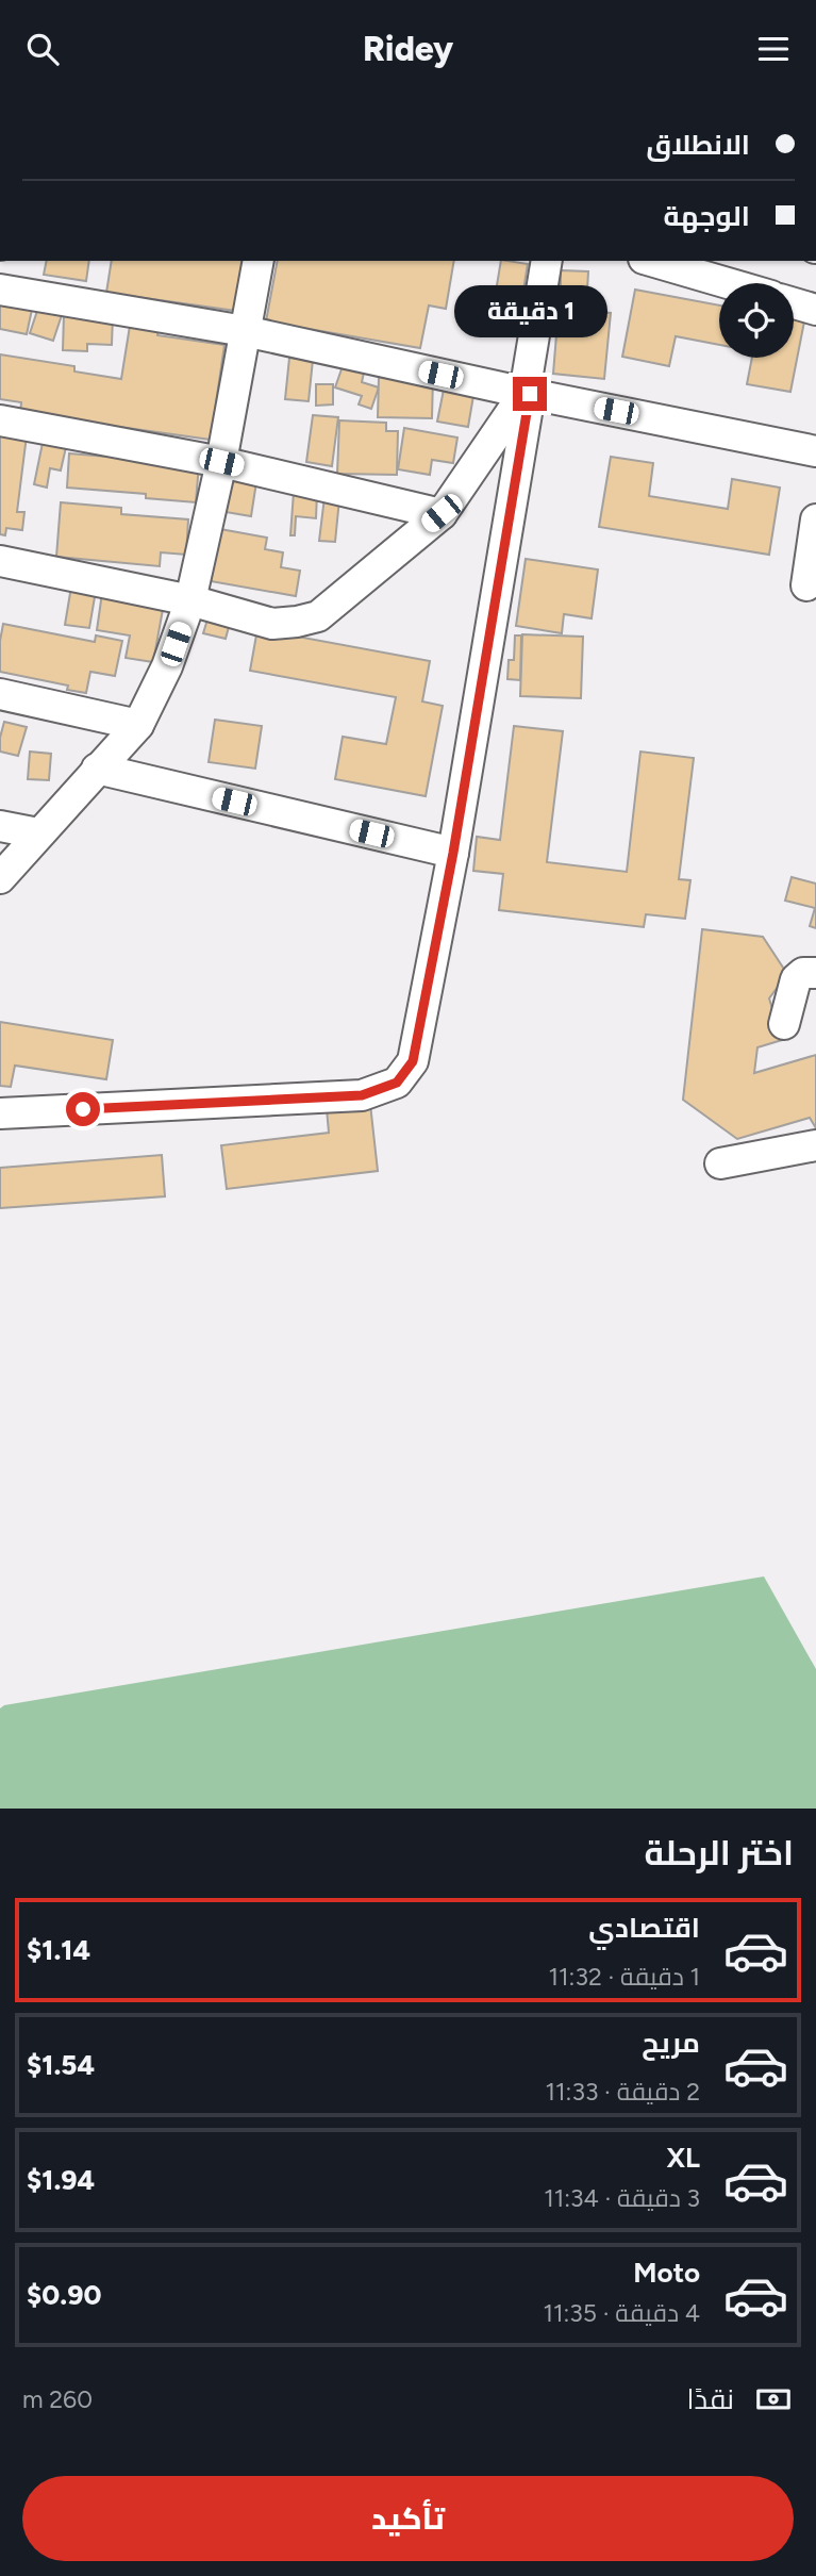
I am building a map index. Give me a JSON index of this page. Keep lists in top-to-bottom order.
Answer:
{
  "page": {
    "header": "Ridey",
    "banner": ["الانطلاق", "الوجهة"],
    "bubble": "1 دقيقة",
    "heading": "اختر الرحلة",
    "list": [
      {
        "name": "اقتصادي",
        "note": "1 دقيقة · 11:32",
        "value": "$1.14"
      },
      {
        "name": "مريح",
        "note": "2 دقيقة · 11:33",
        "value": "$1.54"
      },
      {
        "name": "XL",
        "note": "3 دقيقة · 11:34",
        "value": "$1.94"
      },
      {
        "name": "Moto",
        "note": "4 دقيقة · 11:35",
        "value": "$0.90"
      }
    ],
    "pay": ["نقدًا", "260 m"],
    "buttons": "تأكيد"
  }
}
